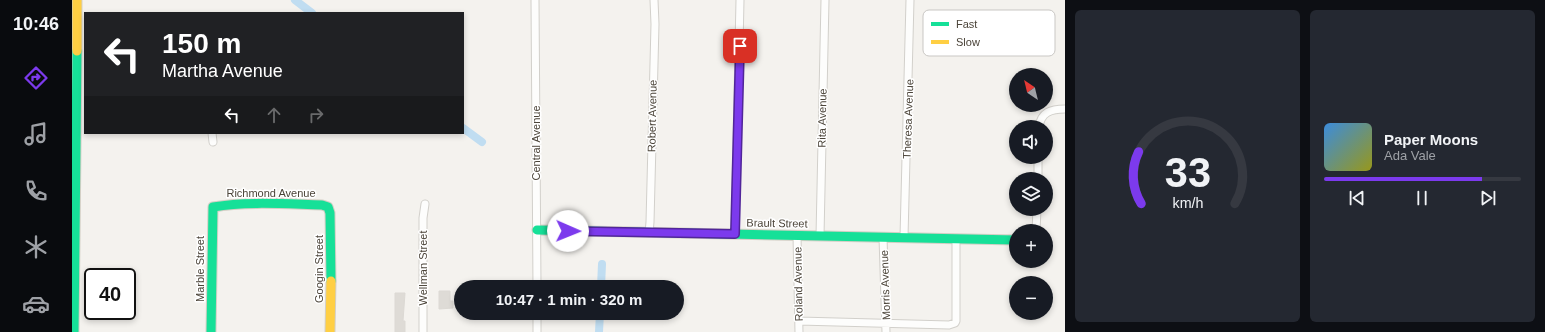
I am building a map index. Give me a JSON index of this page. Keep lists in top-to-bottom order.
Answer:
{
  "streets": {
    "street": [
      "Robert Avenue",
      "Rita Avenue",
      "Theresa Avenue",
      "Central Avenue",
      "Richmond Avenue",
      "Brault Street",
      "Wellman Street",
      "Marble Street",
      "Googin Street",
      "Roland Avenue",
      "Morris Avenue"
    ]
  },
  "crossings": [
    ["Robert Avenue", "Brault Street"],
    ["Rita Avenue", "Brault Street"],
    ["Theresa Avenue", "Brault Street"],
    ["Central Avenue", "Brault Street"],
    ["Richmond Avenue", "Marble Street"],
    ["Richmond Avenue", "Googin Street"],
    ["Brault Street", "Roland Avenue"],
    ["Brault Street", "Morris Avenue"]
  ],
  "legend": ["Fast", "Slow"],
  "north": "top left",
  "page": {
    "tabs": "10:46",
    "turn": ["150 m", "Martha Avenue"],
    "map_buttons": ["+", "−"],
    "song": ["Paper Moons", "Ada Vale"],
    "limit": "40",
    "trip": "10:47 · 1 min · 320 m",
    "gauge": ["33", "km/h"]
  }
}
